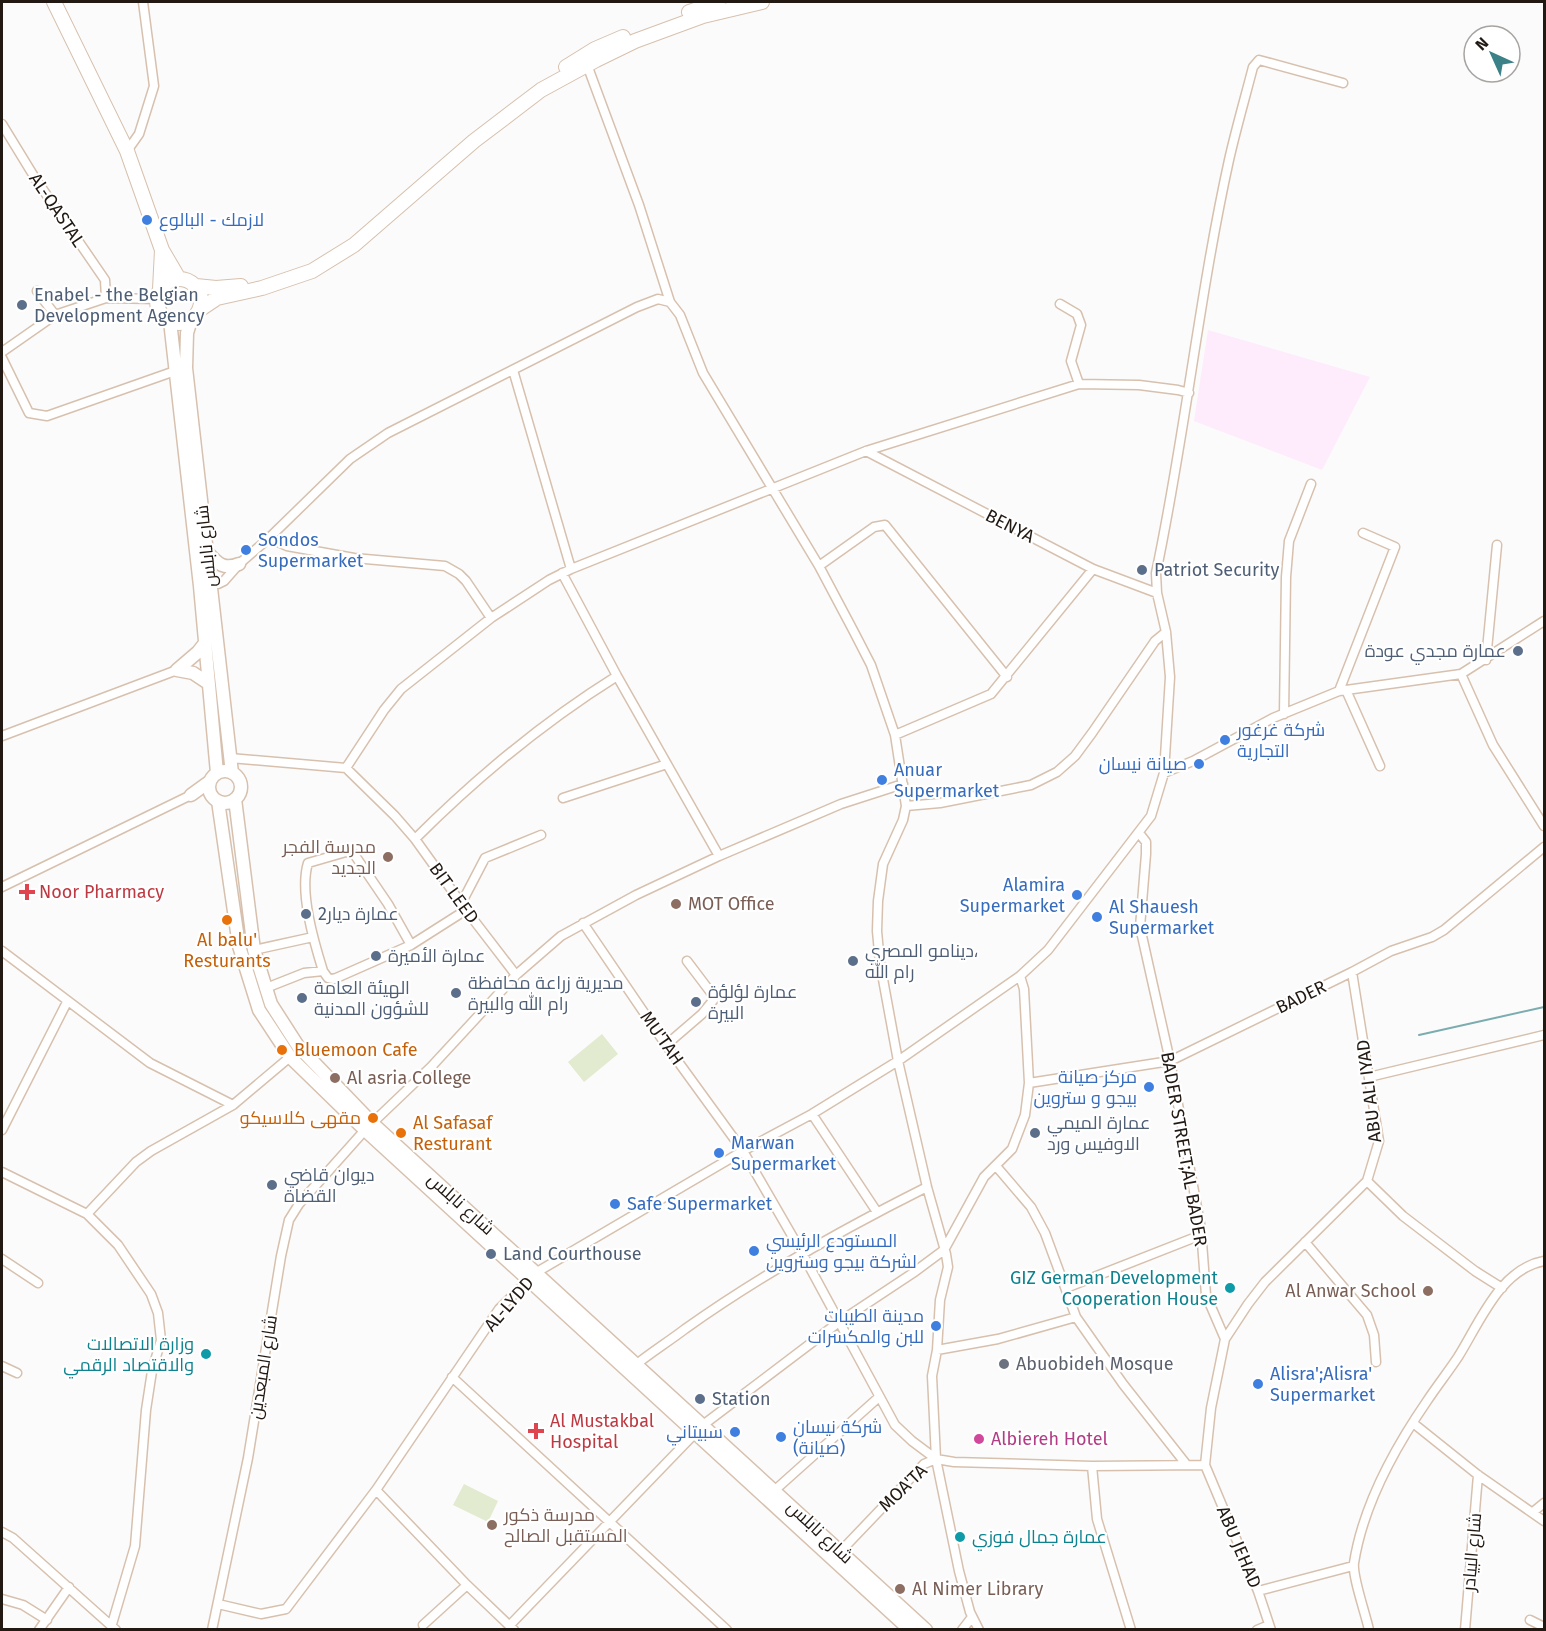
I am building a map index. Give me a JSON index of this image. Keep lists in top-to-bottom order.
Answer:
{
  "streets": {
    "main road": ["شارع نابلس"],
    "street": [
      "AL-QASTAL",
      "BENYA",
      "BIT LEED",
      "BADER",
      "MU'TAH",
      "ABU ALI IYAD",
      "BADER STREET;AL BADER",
      "AL-LYDD",
      "شارع المبعدين",
      "MOA'TA",
      "ABU JEHAD",
      "شارع البيادر"
    ]
  },
  "crossings": [
    ["BENYA", "AL-LYDD"],
    ["شارع نابلس", "AL-LYDD"],
    ["شارع نابلس", "شارع المبعدين"],
    ["شارع نابلس", "MOA'TA"],
    ["BIT LEED", "شارع المبعدين"],
    ["BADER", "ABU ALI IYAD"],
    ["BADER", "BADER STREET;AL BADER"],
    ["MU'TAH", "AL-LYDD"],
    ["MU'TAH", "شارع المبعدين"],
    ["MU'TAH", "MOA'TA"],
    ["BADER STREET;AL BADER", "AL-LYDD"],
    ["AL-LYDD", "شارع المبعدين"]
  ],
  "places": {
    "other": [
      "لازمك - البالوع",
      "Enabel - the Belgian Development Agency",
      "Sondos Supermarket",
      "Patriot Security",
      "عمارة مجدي عودة",
      "شركة غرغور التجارية",
      "صيانة نيسان",
      "Anuar Supermarket",
      "مدرسة الفجر الجديد",
      "Alamira Supermarket",
      "MOT Office",
      "عمارة ديار2",
      "Al Shauesh Supermarket",
      "Al balu' Resturants",
      "عمارة الأميرة",
      "دينامو المصري، رام الله",
      "مديرية زراعة محافظة رام الله والبيرة",
      "الهيئة العامة للشؤون المدنية",
      "عمارة لؤلؤة البيرة",
      "Bluemoon Cafe",
      "Al asria College",
      "مركز صيانة بيجو و ستروين",
      "مقهی كلاسيكو",
      "Al Safasaf Resturant",
      "عمارة الميمي الاوفيس ورد",
      "Marwan Supermarket",
      "ديوان قاضي القضاة",
      "Safe Supermarket",
      "المستودع الرئيسي لشركة بيجو وستروين",
      "Land Courthouse",
      "GIZ German Development Cooperation House",
      "Al Anwar School",
      "مدينة الطيبات للبن والمكسرات",
      "وزارة الاتصالات والاقتصاد الرقمي",
      "Abuobideh Mosque",
      "Alisra';Alisra' Supermarket",
      "Station",
      "سبيتاني",
      "شركة نيسان (صيانة)",
      "Albiereh Hotel",
      "مدرسة ذكور المستقبل الصالح",
      "عمارة جمال فوزي",
      "Al Nimer Library"
    ],
    "health": ["Noor Pharmacy", "Al Mustakbal Hospital"]
  },
  "north": "top left"
}
